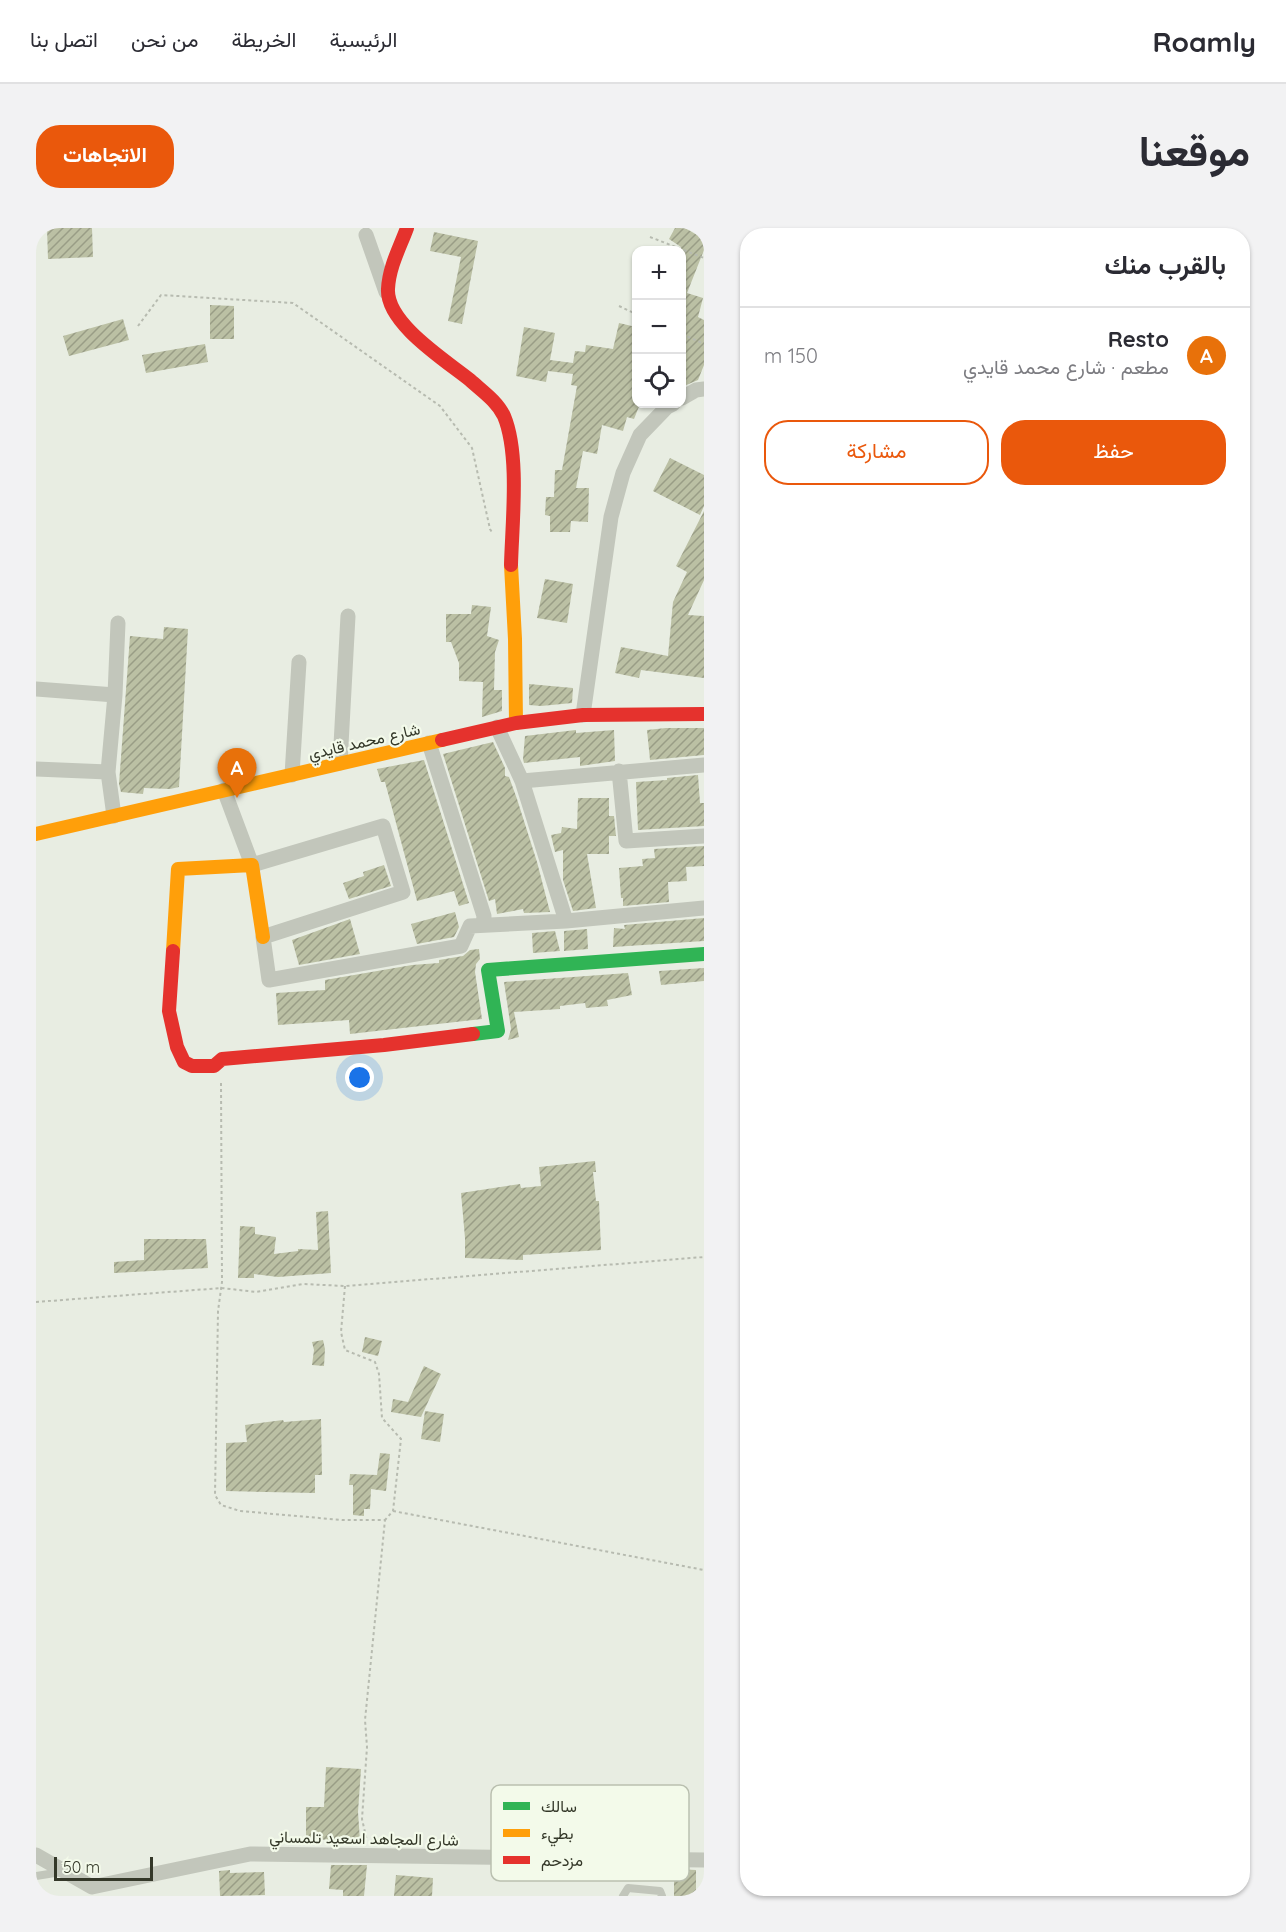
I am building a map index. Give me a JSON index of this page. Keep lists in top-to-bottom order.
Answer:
{
  "streets": {
    "main road": ["شارع محمد قايدي"],
    "street": ["شارع المجاهد اسعيد تلمساني"]
  },
  "legend": ["سالك", "بطيء", "مزدحم"],
  "scale_bar": "50 m",
  "page": {
    "header": "Roamly",
    "nav": [
      "الرئيسية",
      "الخريطة",
      "من نحن",
      "اتصل بنا"
    ],
    "title": "موقعنا",
    "buttons": [
      "الاتجاهات",
      ["حفظ", "مشاركة"]
    ],
    "heading": "بالقرب منك",
    "map_buttons": ["+", "−"],
    "list": [
      {
        "mark": "A",
        "name": "Resto",
        "note": "مطعم · شارع محمد قايدي",
        "value": "150 m"
      }
    ],
    "pins": "A",
    "scale": "50 m"
  }
}
